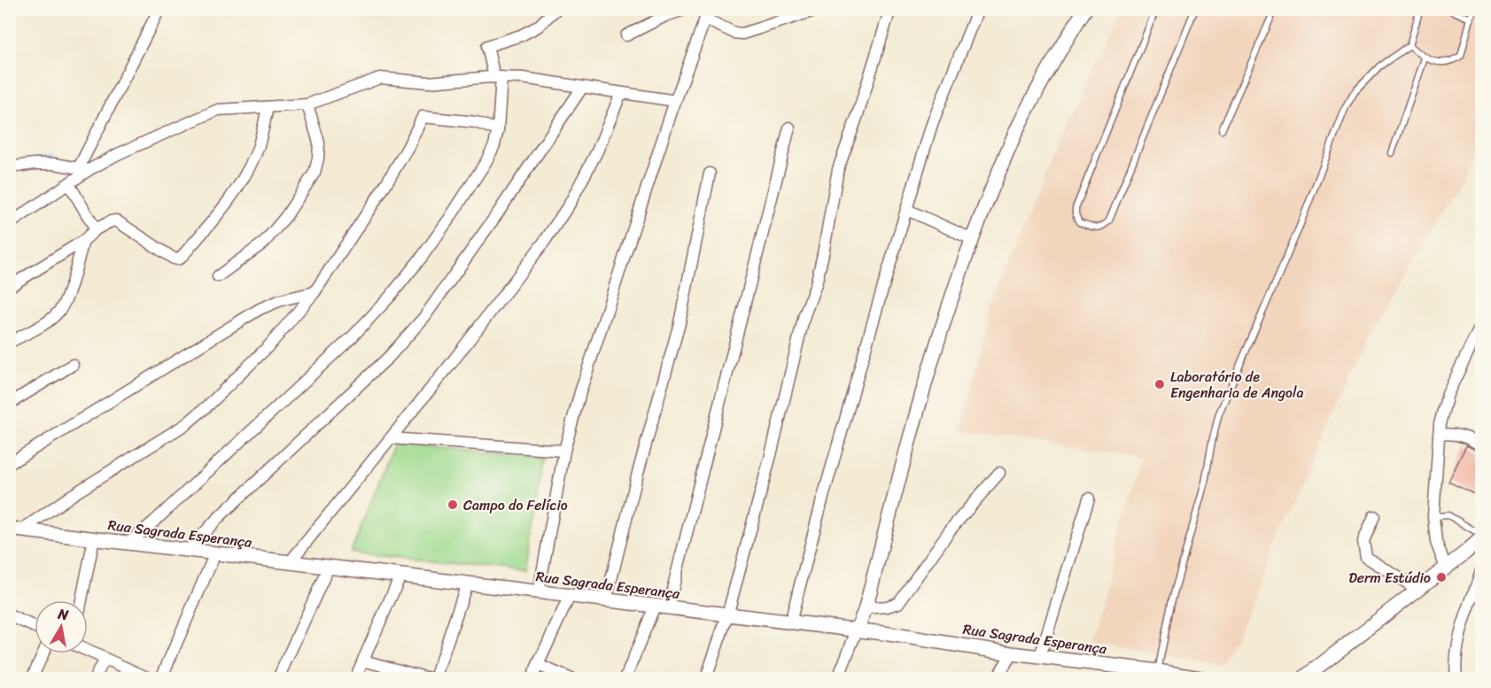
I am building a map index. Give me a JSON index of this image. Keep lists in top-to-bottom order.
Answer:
{
  "streets": {
    "street": ["Rua Sagrada Esperança"]
  },
  "places": ["Laboratório de Engenharia de Angola", "Campo do Felício", "Derm Estúdio"],
  "north": "top"
}
